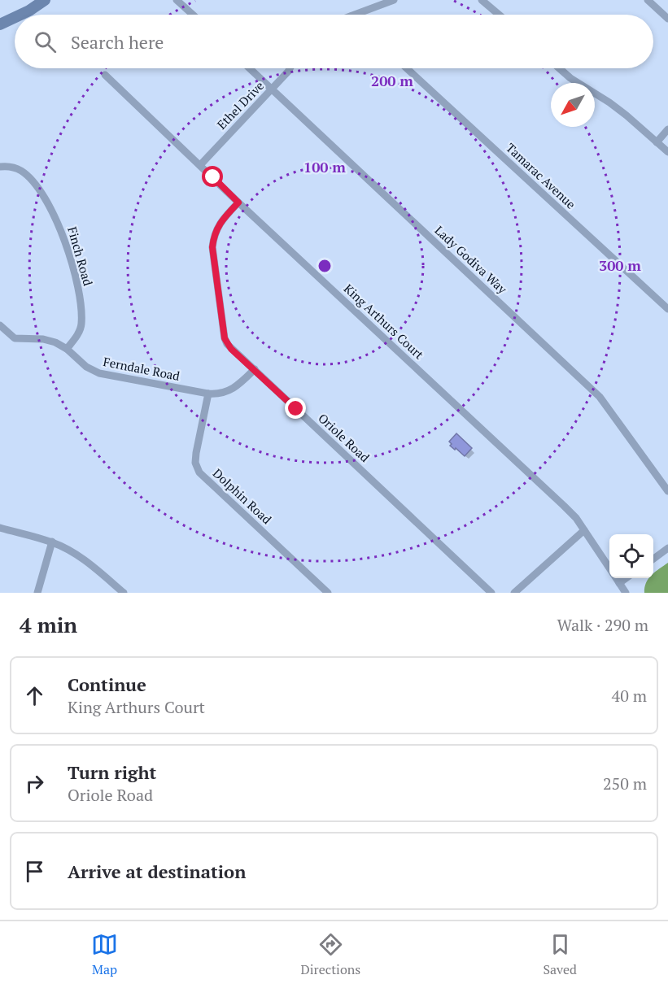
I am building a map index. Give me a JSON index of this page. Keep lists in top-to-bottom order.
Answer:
{
  "streets": {
    "street": [
      "Ethel Drive",
      "Tamarac Avenue",
      "Finch Road",
      "Lady Godiva Way",
      "King Arthurs Court",
      "Ferndale Road",
      "Oriole Road",
      "Dolphin Road"
    ]
  },
  "crossings": [
    ["Ethel Drive", "Lady Godiva Way"],
    ["Ethel Drive", "King Arthurs Court"],
    ["Finch Road", "Ferndale Road"],
    ["King Arthurs Court", "Oriole Road"],
    ["Ferndale Road", "Oriole Road"],
    ["Ferndale Road", "Dolphin Road"]
  ],
  "north": "bottom left",
  "page": {
    "search": "Search here",
    "heading": ["4 min", "Walk · 290 m"],
    "list": [
      ["Continue", "King Arthurs Court", "40 m"],
      ["Turn right", "Oriole Road", "250 m"],
      "Arrive at destination"
    ],
    "nav": ["Map", "Directions", "Saved"]
  },
  "rings": ["200 m", "100 m", "300 m"]
}
